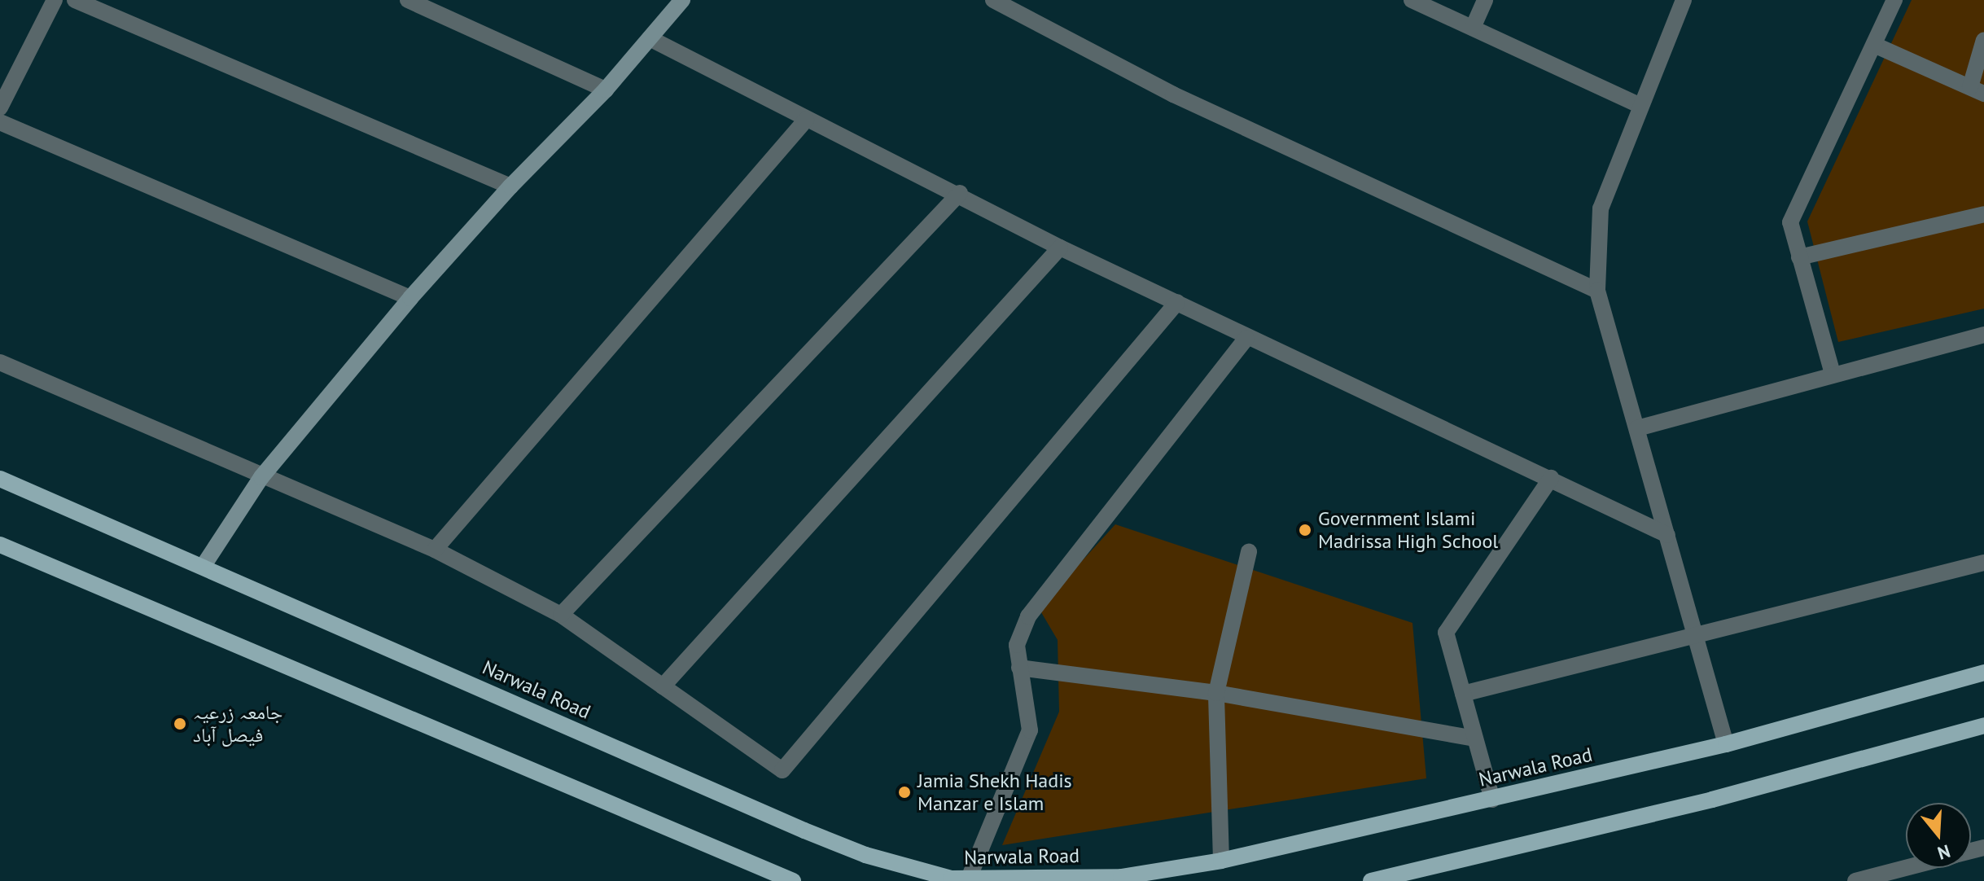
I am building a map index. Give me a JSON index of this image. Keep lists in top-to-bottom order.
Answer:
{
  "streets": {
    "main road": ["Narwala Road"]
  },
  "places": ["Government Islami Madrissa High School", "جامعہ زرعیہ فیصل آباد", "Jamia Shekh Hadis Manzar e Islam"],
  "north": "bottom"
}
